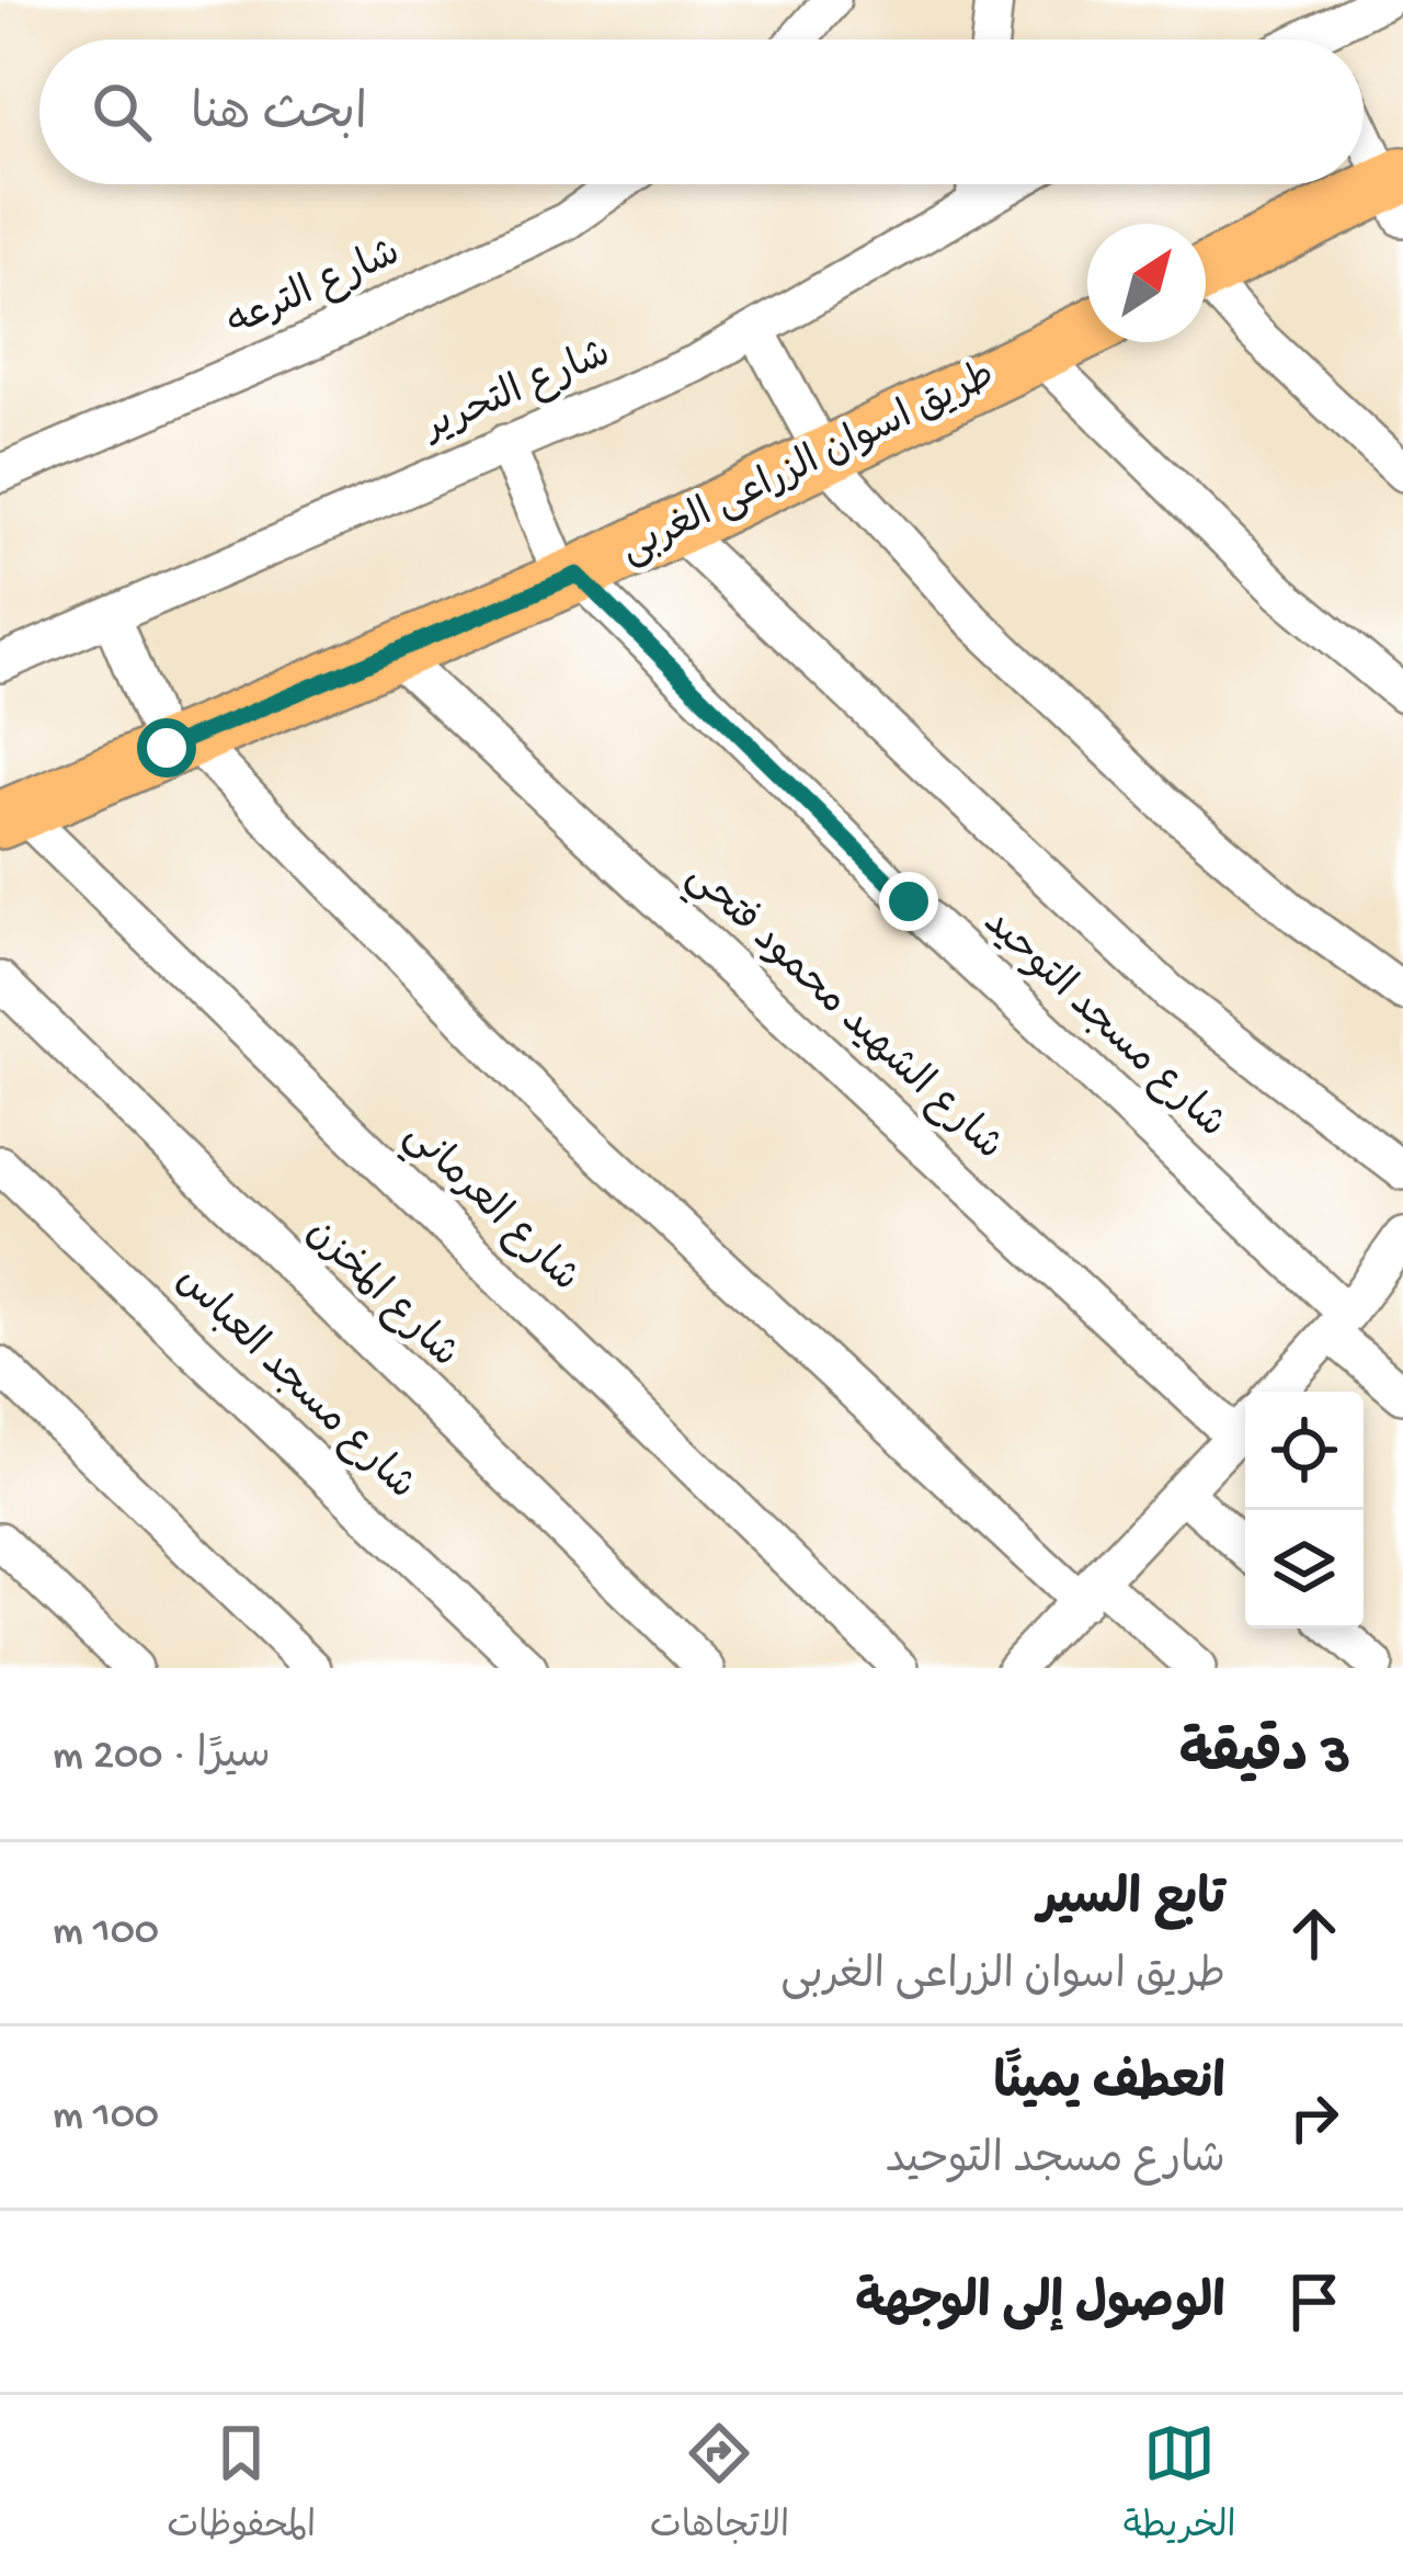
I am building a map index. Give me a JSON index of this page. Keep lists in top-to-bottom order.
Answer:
{
  "streets": {
    "main road": ["طريق اسوان الزراعى الغربى"],
    "street": [
      "شارع الترعه",
      "شارع التحرير",
      "شارع الشهيد محمود فتحي",
      "شارع مسجد التوحيد",
      "شارع العرماني",
      "شارع المخزن",
      "شارع مسجد العباس"
    ]
  },
  "crossings": [
    ["طريق اسوان الزراعى الغربى", "شارع الشهيد محمود فتحي"],
    ["طريق اسوان الزراعى الغربى", "شارع مسجد التوحيد"],
    ["طريق اسوان الزراعى الغربى", "شارع العرماني"]
  ],
  "north": "top right",
  "page": {
    "search": "ابحث هنا",
    "heading": ["3 دقيقة", "سيرًا · 200 m"],
    "list": [
      ["تابع السير", "طريق اسوان الزراعى الغربى", "100 m"],
      ["انعطف يمينًا", "شارع مسجد التوحيد", "100 m"],
      "الوصول إلى الوجهة"
    ],
    "nav": ["الخريطة", "الاتجاهات", "المحفوظات"]
  }
}
